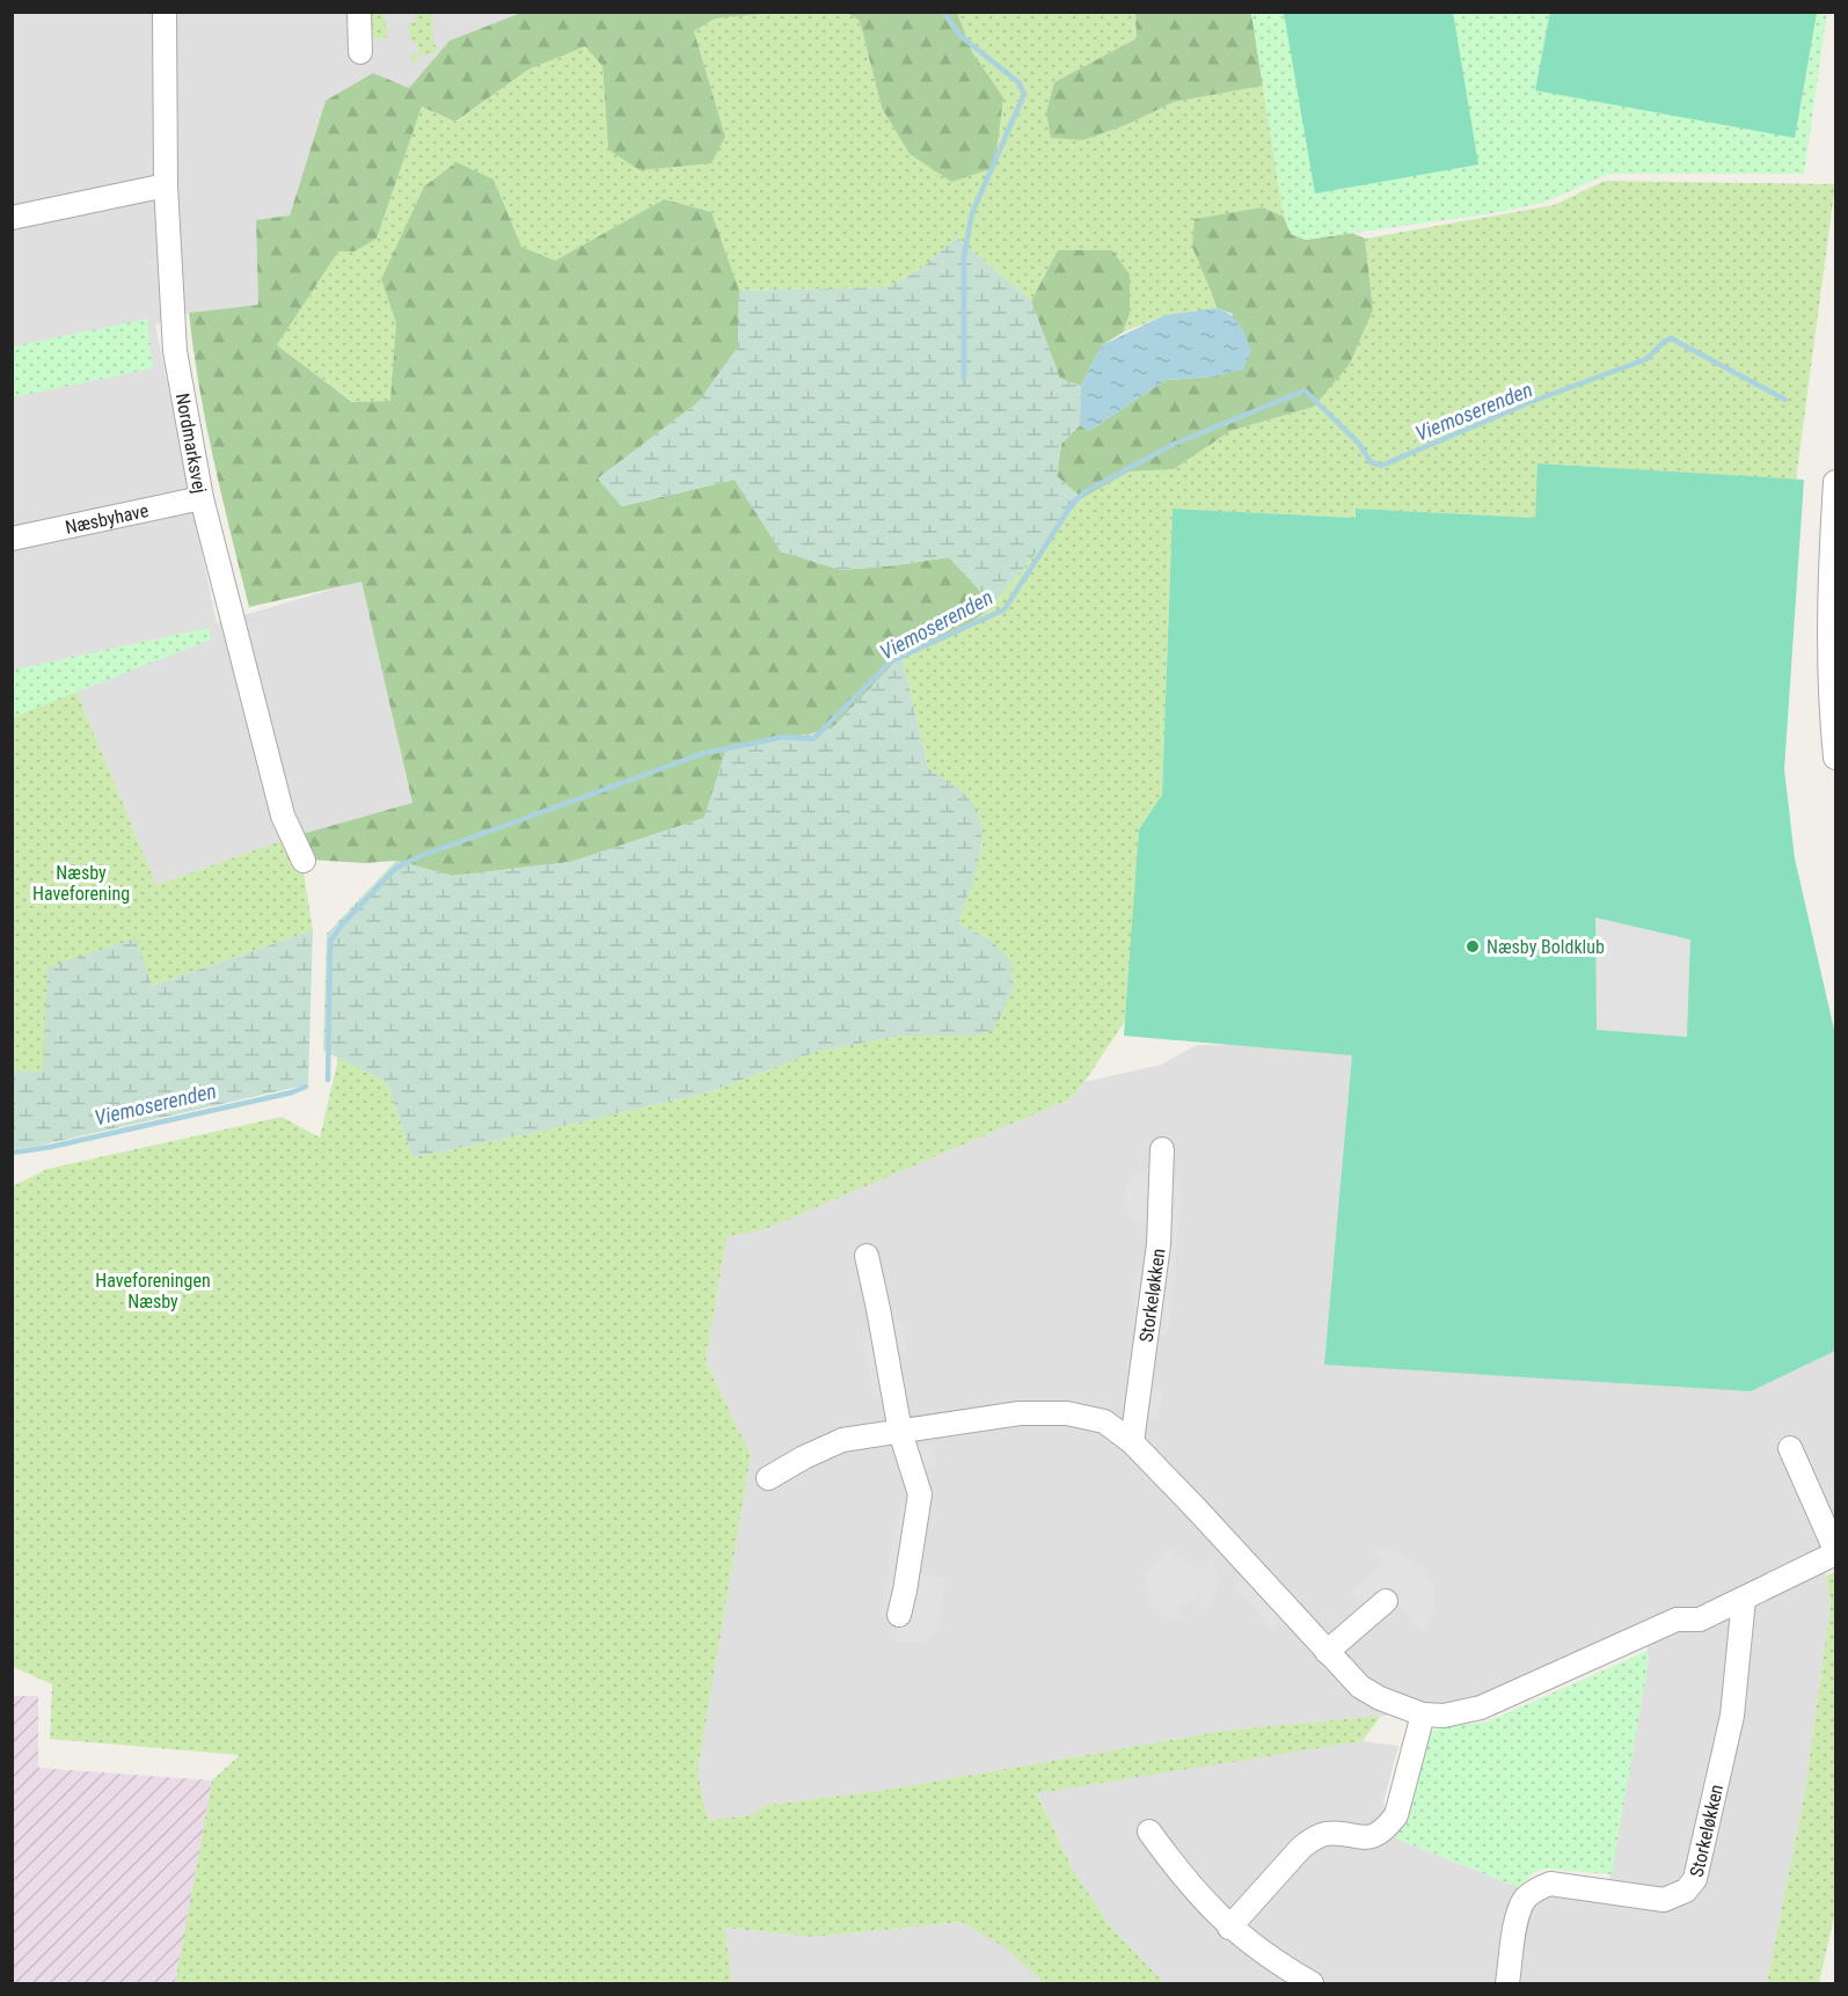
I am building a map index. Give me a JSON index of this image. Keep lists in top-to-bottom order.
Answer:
{
  "streets": {
    "street": ["Nordmarksvej", "Næsbyhave", "Storkeløkken"]
  },
  "crossings": [
    ["Nordmarksvej", "Næsbyhave"]
  ],
  "water": ["Viemoserenden"],
  "parks": ["Næsby Haveforening", "Haveforeningen Næsby"],
  "places": ["Næsby Boldklub"]
}
